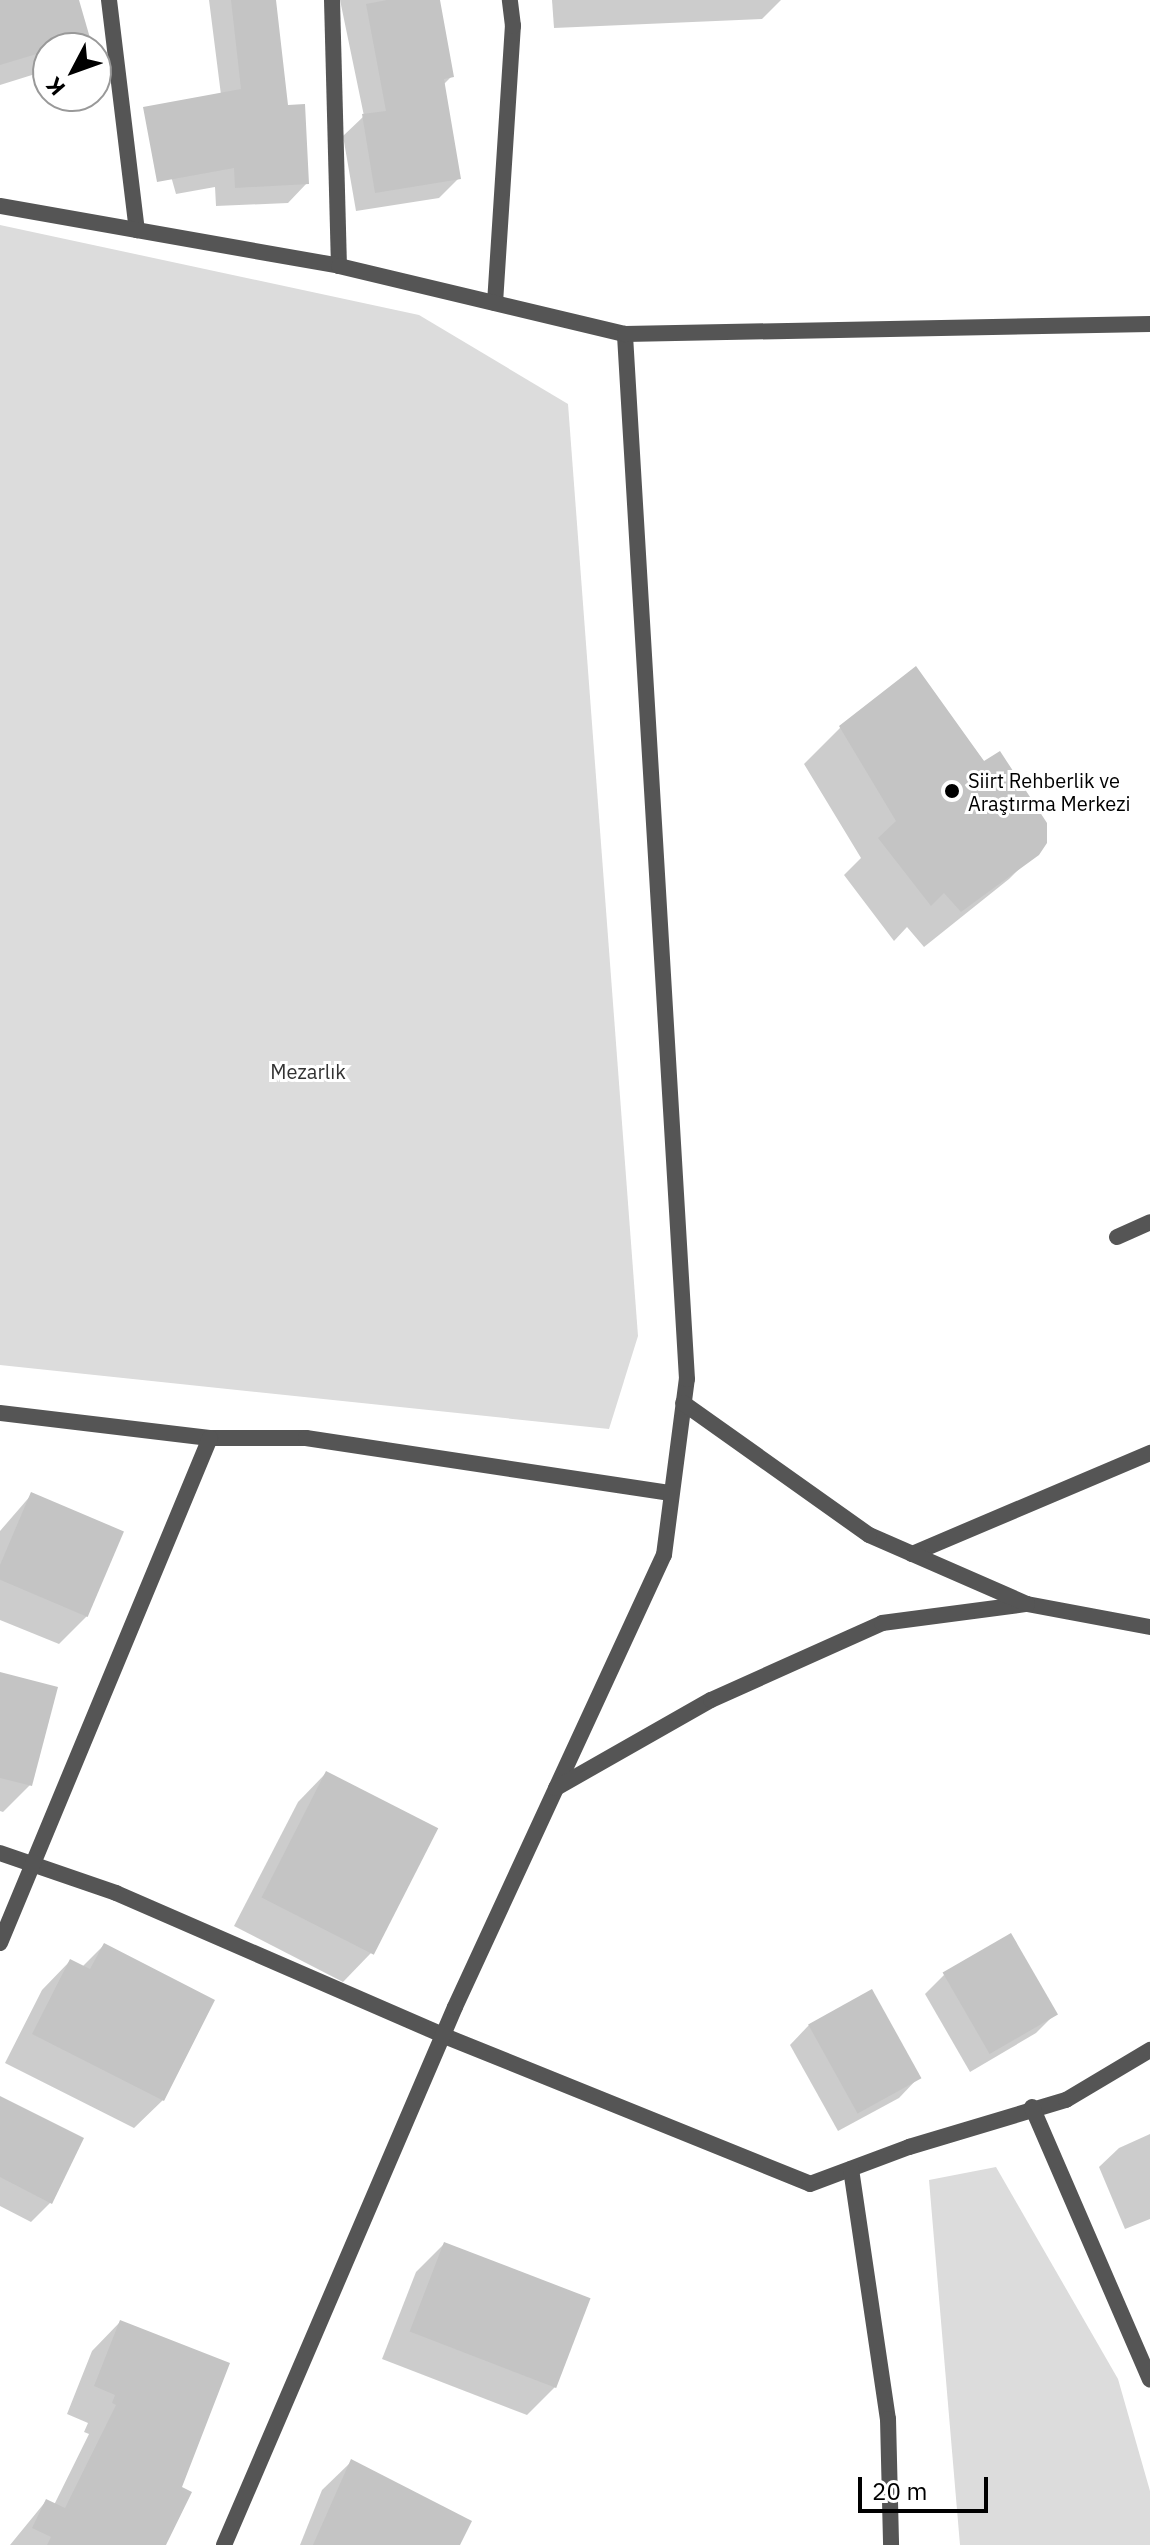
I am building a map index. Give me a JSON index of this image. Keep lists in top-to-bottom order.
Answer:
{
  "parks": ["Mezarlık"],
  "places": ["Siirt Rehberlik ve Araştırma Merkezi"],
  "scale_bar": "20 m",
  "north": "bottom left"
}
